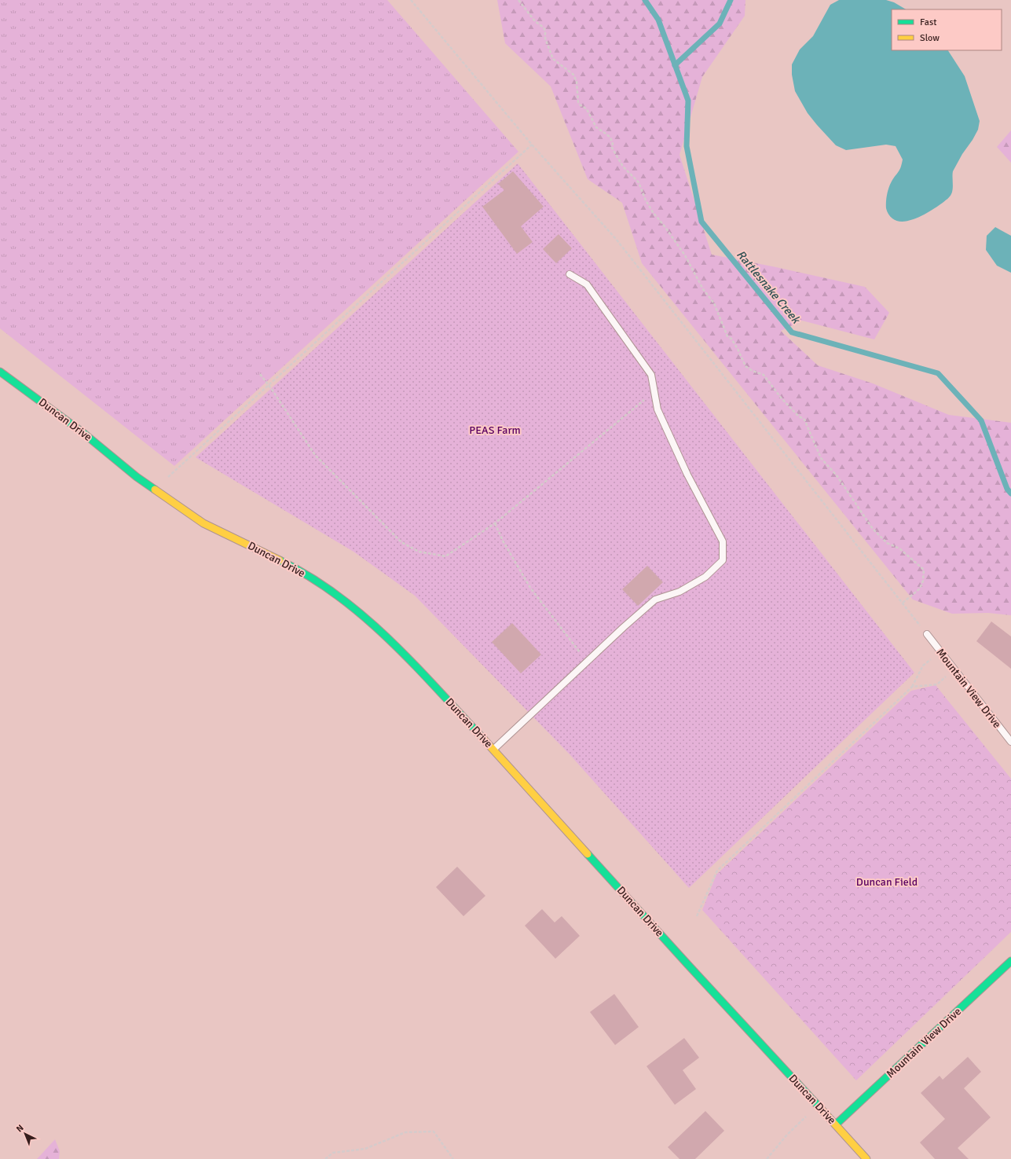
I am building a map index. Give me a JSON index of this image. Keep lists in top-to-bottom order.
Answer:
{
  "streets": {
    "street": ["Duncan Drive", "Mountain View Drive"]
  },
  "crossings": [
    ["Duncan Drive", "Mountain View Drive"]
  ],
  "water": ["Rattlesnake Creek"],
  "parks": ["PEAS Farm", "Duncan Field"],
  "legend": ["Fast", "Slow"],
  "north": "top left"
}
